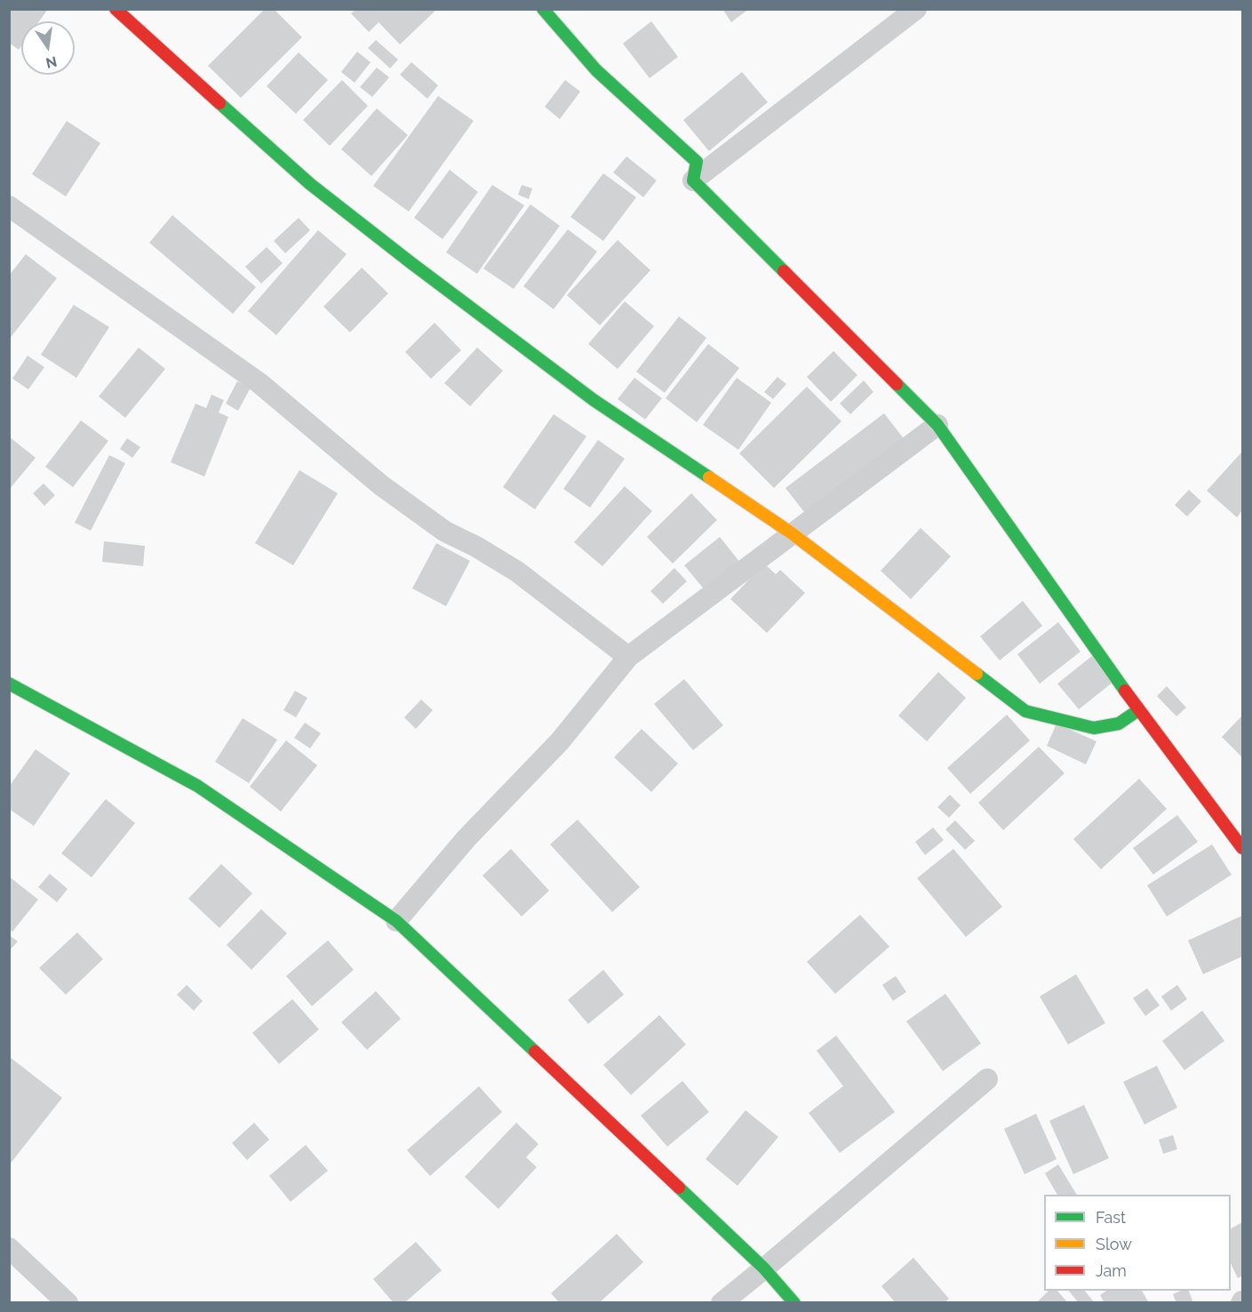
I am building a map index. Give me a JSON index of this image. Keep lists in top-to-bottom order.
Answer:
{
  "legend": ["Fast", "Slow", "Jam"],
  "north": "bottom"
}
